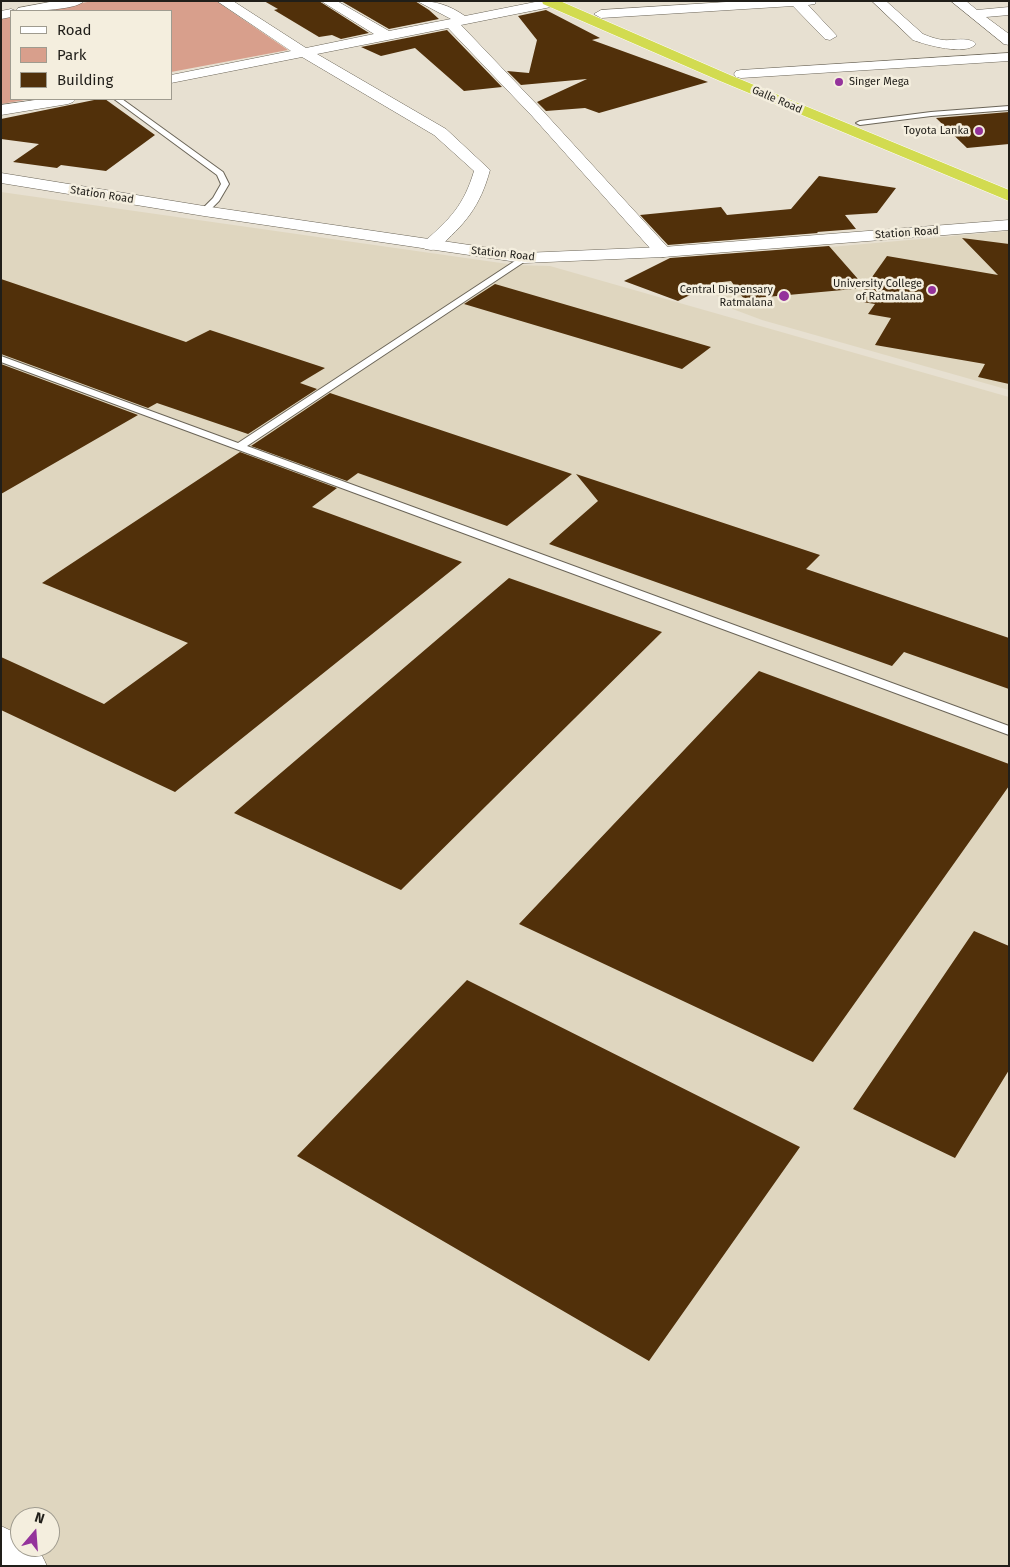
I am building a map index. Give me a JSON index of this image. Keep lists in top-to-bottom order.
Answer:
{
  "streets": {
    "highway": ["Galle Road"],
    "street": ["Station Road"]
  },
  "places": [
    "Singer Mega",
    "Toyota Lanka",
    "University College of Ratmalana",
    "Central Dispensary Ratmalana"
  ],
  "legend": ["Road", "Park", "Building"],
  "north": "top"
}
